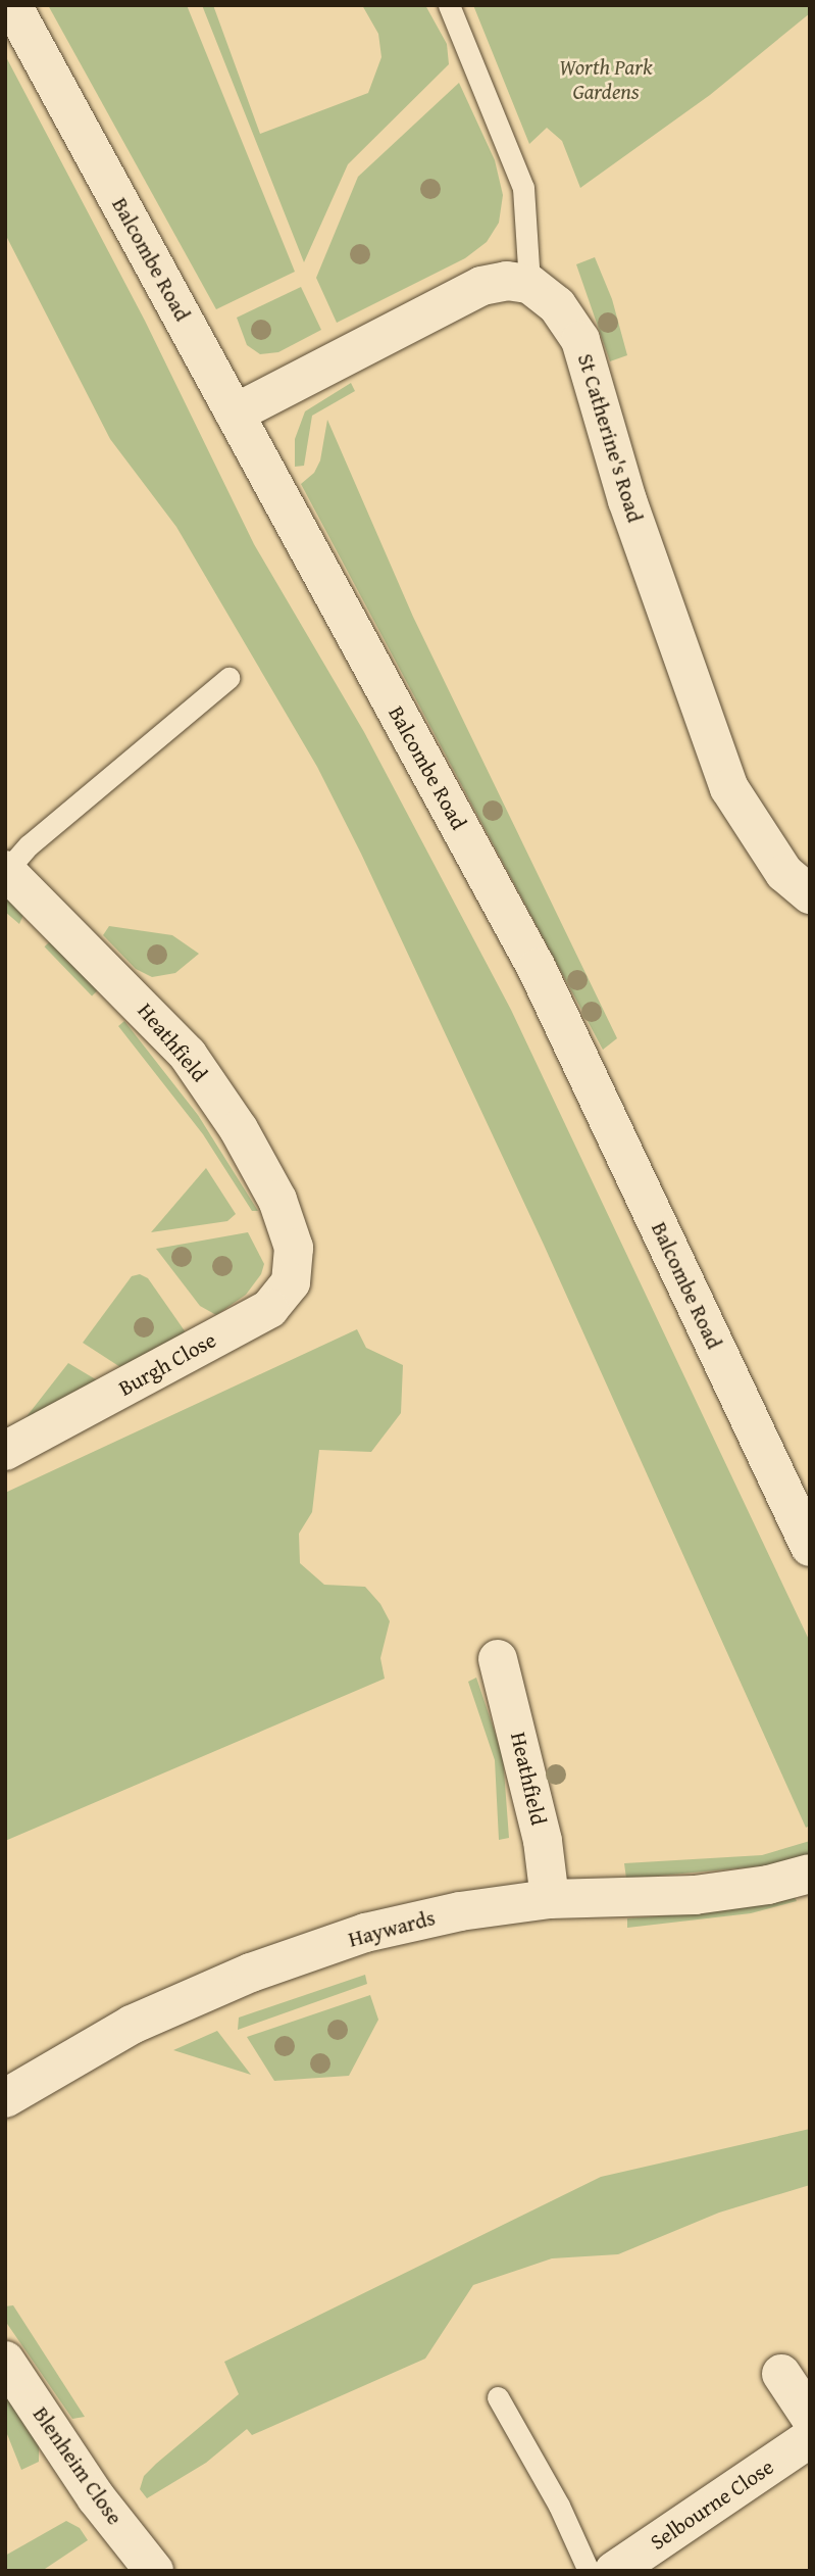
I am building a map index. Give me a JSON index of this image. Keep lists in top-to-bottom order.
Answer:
{
  "streets": {
    "street": [
      "Balcombe Road",
      "St Catherine's Road",
      "Heathfield",
      "Burgh Close",
      "Haywards",
      "Blenheim Close",
      "Selbourne Close"
    ]
  },
  "crossings": [
    ["Heathfield", "Burgh Close"],
    ["Heathfield", "Haywards"]
  ],
  "parks": ["Worth Park Gardens"]
}
